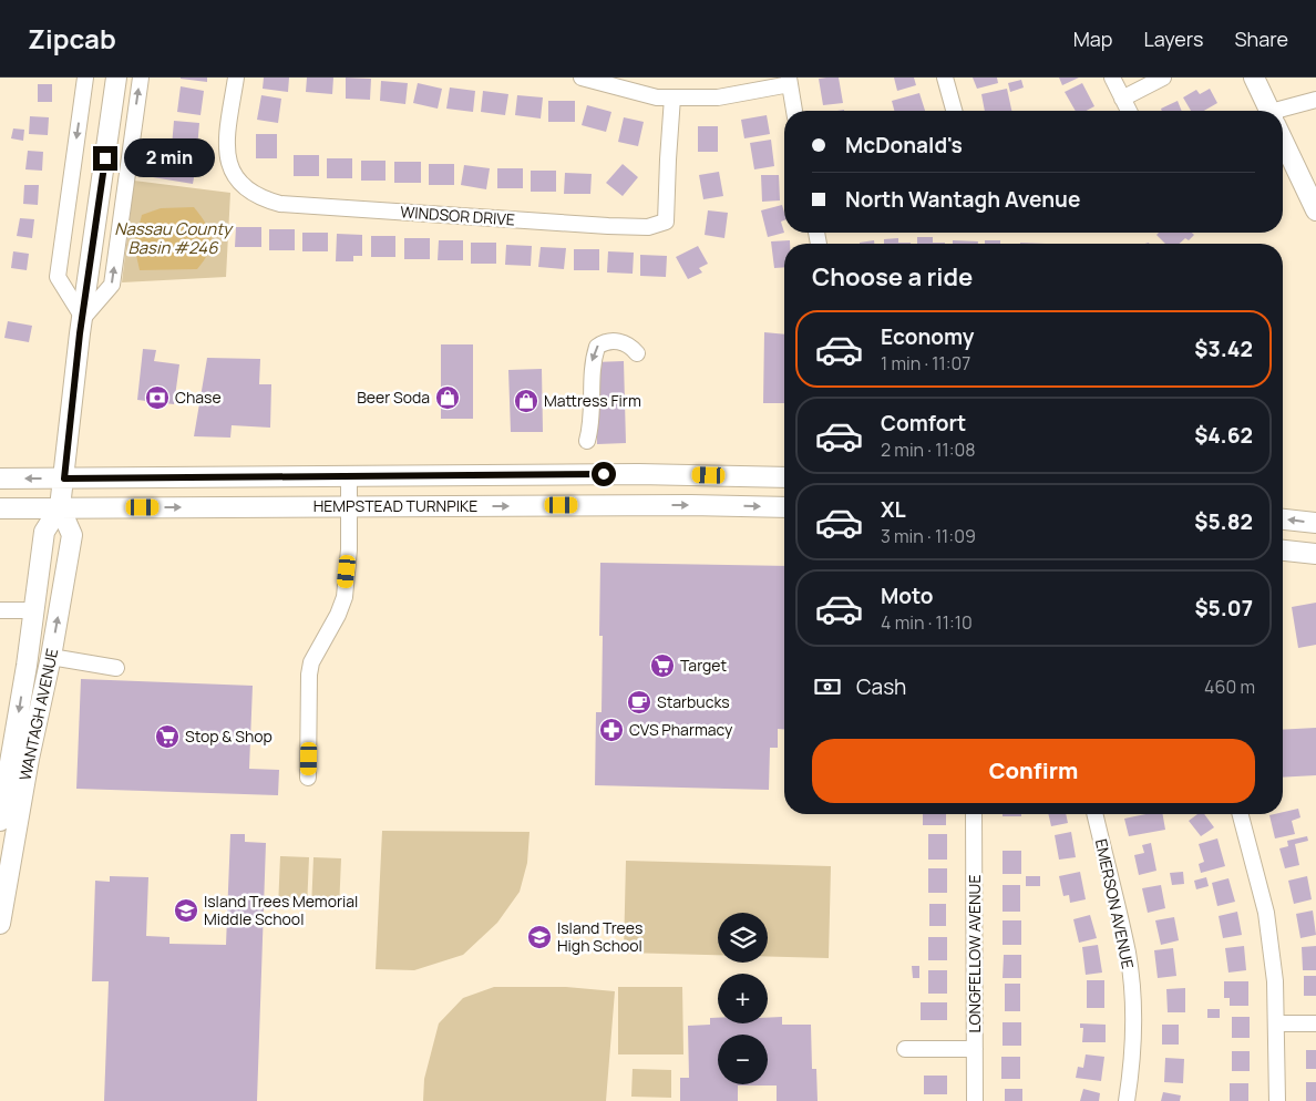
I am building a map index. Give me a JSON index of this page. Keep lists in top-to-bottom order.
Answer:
{
  "streets": {
    "main road": ["HEMPSTEAD TURNPIKE", "WANTAGH AVENUE"],
    "street": ["WINDSOR DRIVE", "EMERSON AVENUE", "LONGFELLOW AVENUE"]
  },
  "crossings": [
    ["HEMPSTEAD TURNPIKE", "WANTAGH AVENUE"]
  ],
  "water": ["Nassau County Basin #246"],
  "places": {
    "bank": ["Chase"],
    "shop": ["Beer Soda", "Mattress Firm"],
    "supermarket": ["Target", "Stop & Shop"],
    "cafe": ["Starbucks"],
    "pharmacy": ["CVS Pharmacy"],
    "school or university": ["Island Trees Memorial Middle School", "Island Trees High School"]
  },
  "page": {
    "header": "Zipcab",
    "nav": ["Map", "Layers", "Share"],
    "banner": ["McDonald's", "North Wantagh Avenue"],
    "bubble": "2 min",
    "heading": "Choose a ride",
    "list": [
      {
        "name": "Economy",
        "note": "1 min · 11:07",
        "value": "$3.42"
      },
      {
        "name": "Comfort",
        "note": "2 min · 11:08",
        "value": "$4.62"
      },
      {
        "name": "XL",
        "note": "3 min · 11:09",
        "value": "$5.82"
      },
      {
        "name": "Moto",
        "note": "4 min · 11:10",
        "value": "$5.07"
      }
    ],
    "pay": ["Cash", "460 m"],
    "buttons": "Confirm",
    "map_buttons": ["+", "−"]
  }
}
